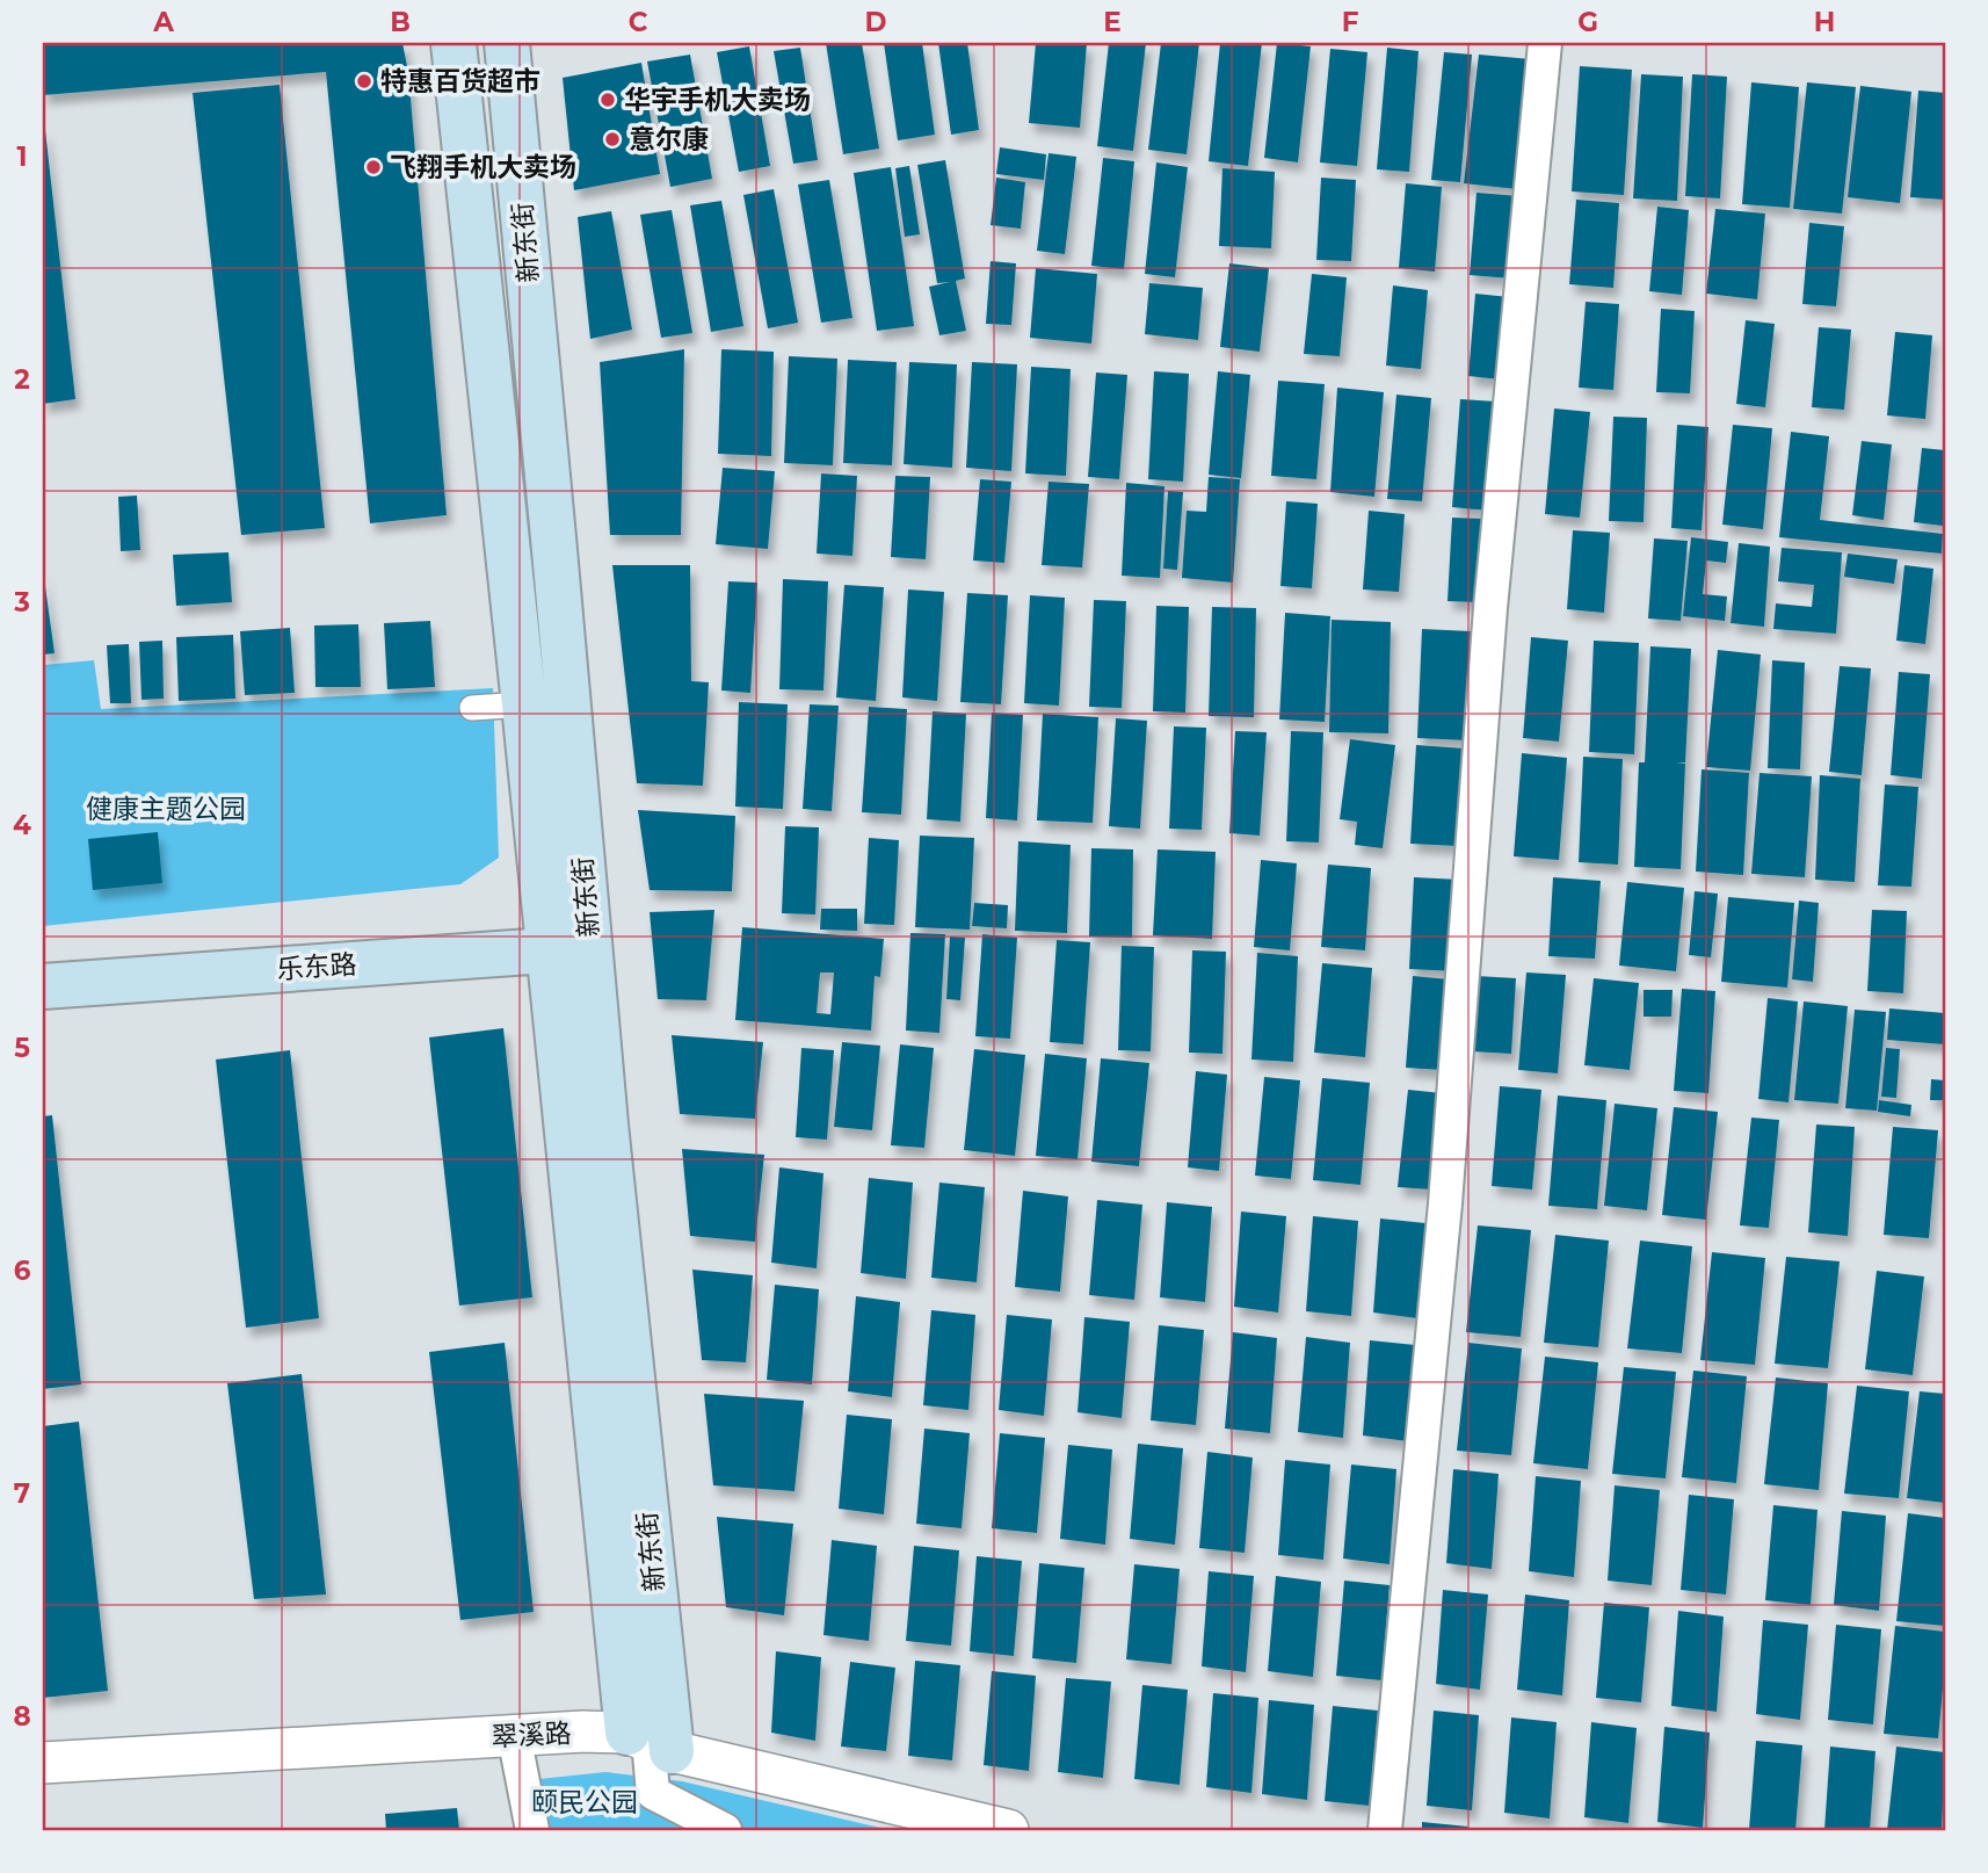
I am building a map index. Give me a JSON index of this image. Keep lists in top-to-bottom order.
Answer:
{
  "streets": {
    "main road": ["新东街", "乐东路"],
    "street": ["翠溪路"]
  },
  "crossings": [
    ["新东街", "乐东路"],
    ["新东街", "翠溪路"]
  ],
  "parks": ["健康主题公园", "颐民公园"],
  "places": [
    "特惠百货超市",
    "华宇手机大卖场",
    "意尔康",
    "飞翔手机大卖场"
  ],
  "grid": {
    "columns": [
      "A",
      "B",
      "C",
      "D",
      "E",
      "F",
      "G",
      "H"
    ],
    "rows": [
      "1",
      "2",
      "3",
      "4",
      "5",
      "6",
      "7",
      "8"
    ]
  }
}
